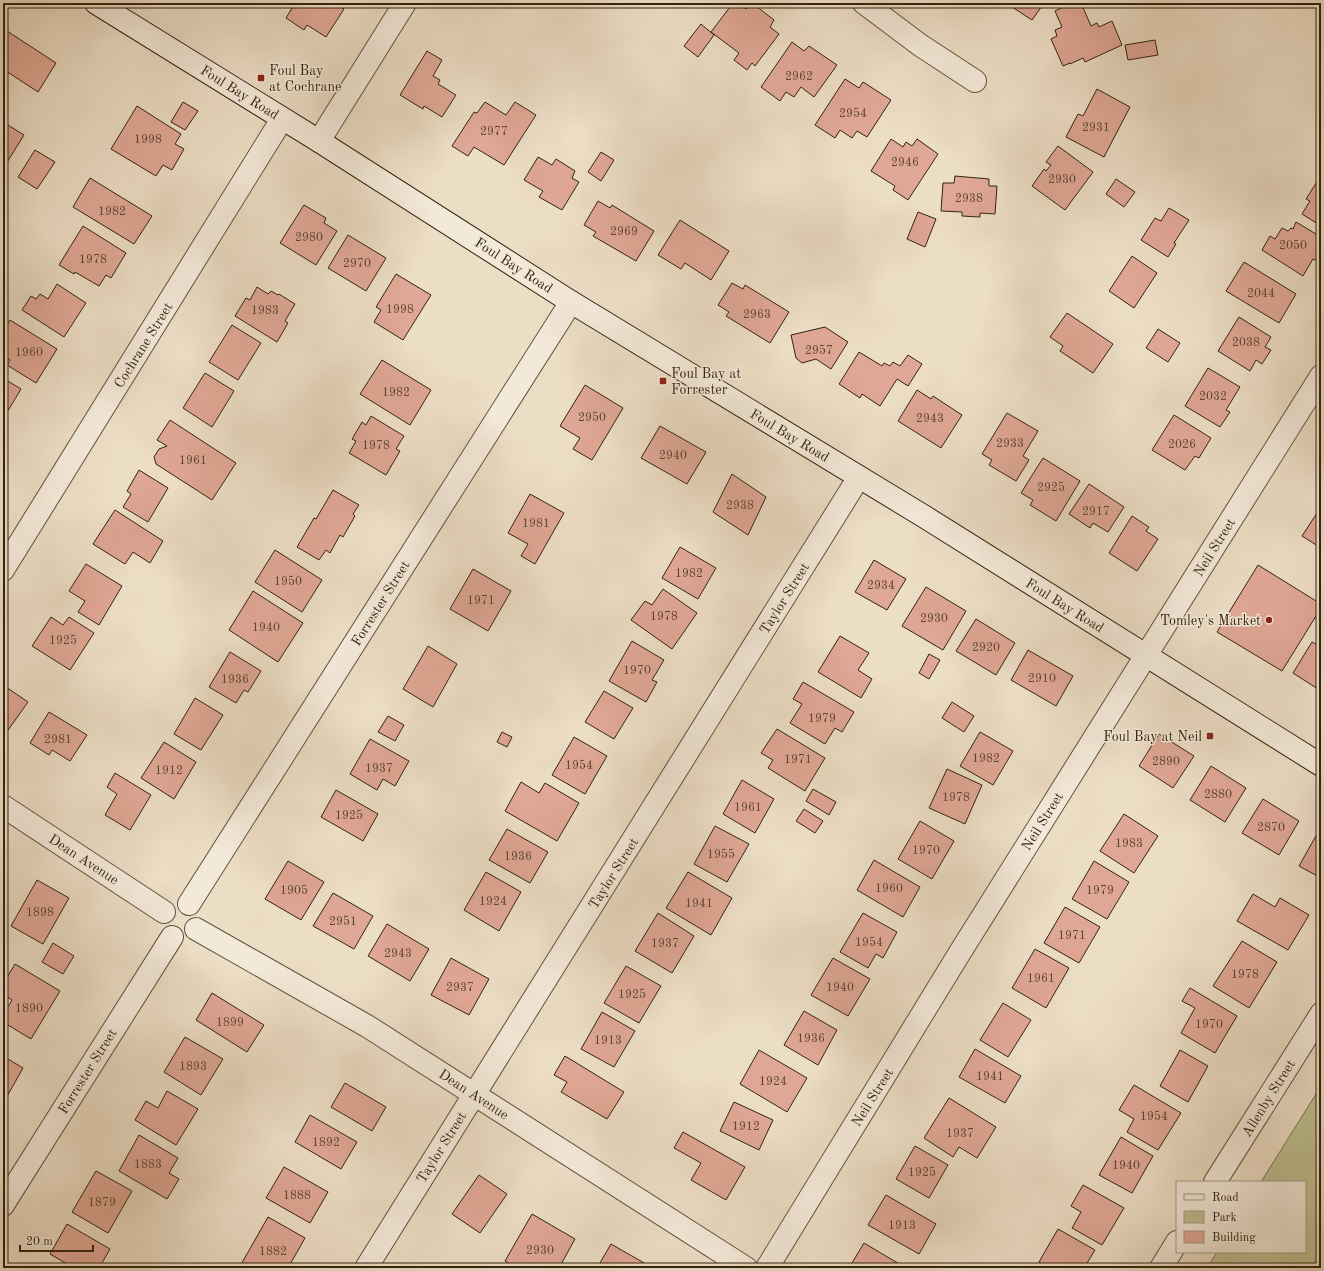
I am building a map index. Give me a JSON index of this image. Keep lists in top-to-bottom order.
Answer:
{
  "streets": {
    "street": [
      "Foul Bay Road",
      "Cochrane Street",
      "Neil Street",
      "Taylor Street",
      "Forrester Street",
      "Dean Avenue",
      "Allenby Street"
    ]
  },
  "crossings": [
    ["Foul Bay Road", "Cochrane Street"],
    ["Foul Bay Road", "Neil Street"],
    ["Foul Bay Road", "Taylor Street"],
    ["Foul Bay Road", "Forrester Street"],
    ["Taylor Street", "Dean Avenue"],
    ["Forrester Street", "Dean Avenue"]
  ],
  "places": {
    "transit": ["Foul Bay at Cochrane", "Foul Bay at Forrester", "Foul Bay at Neil"],
    "other": ["Tomley's Market"]
  },
  "house_numbers": [
    "2962",
    "2954",
    "2931",
    "2977",
    "1998",
    "2946",
    "2930",
    "2938",
    "1982",
    "2969",
    "2980",
    "2050",
    "1978",
    "2970",
    "2044",
    "1998",
    "1983",
    "2963",
    "2038",
    "2957",
    "1960",
    "1982",
    "2032",
    "2950",
    "2943",
    "2933",
    "2026",
    "1978",
    "2940",
    "1961",
    "2925",
    "2938",
    "2917",
    "1981",
    "1982",
    "1950",
    "2934",
    "1971",
    "1978",
    "2930",
    "1940",
    "1925",
    "2920",
    "1970",
    "2910",
    "1936",
    "1979",
    "2981",
    "1982",
    "1971",
    "2890",
    "1954",
    "1937",
    "1912",
    "2880",
    "1978",
    "1961",
    "1925",
    "2870",
    "1983",
    "1970",
    "1955",
    "1936",
    "1960",
    "1905",
    "1979",
    "1924",
    "1941",
    "1898",
    "2951",
    "1971",
    "1954",
    "1937",
    "2943",
    "1978",
    "1961",
    "2937",
    "1940",
    "1925",
    "1890",
    "1899",
    "1970",
    "1936",
    "1913",
    "1893",
    "1941",
    "1924",
    "1954",
    "1912",
    "1937",
    "1892",
    "1883",
    "1940",
    "1925",
    "1888",
    "1879",
    "1913",
    "2930",
    "1882"
  ],
  "legend": ["Road", "Park", "Building"],
  "scale_bar": "20 m"
}
